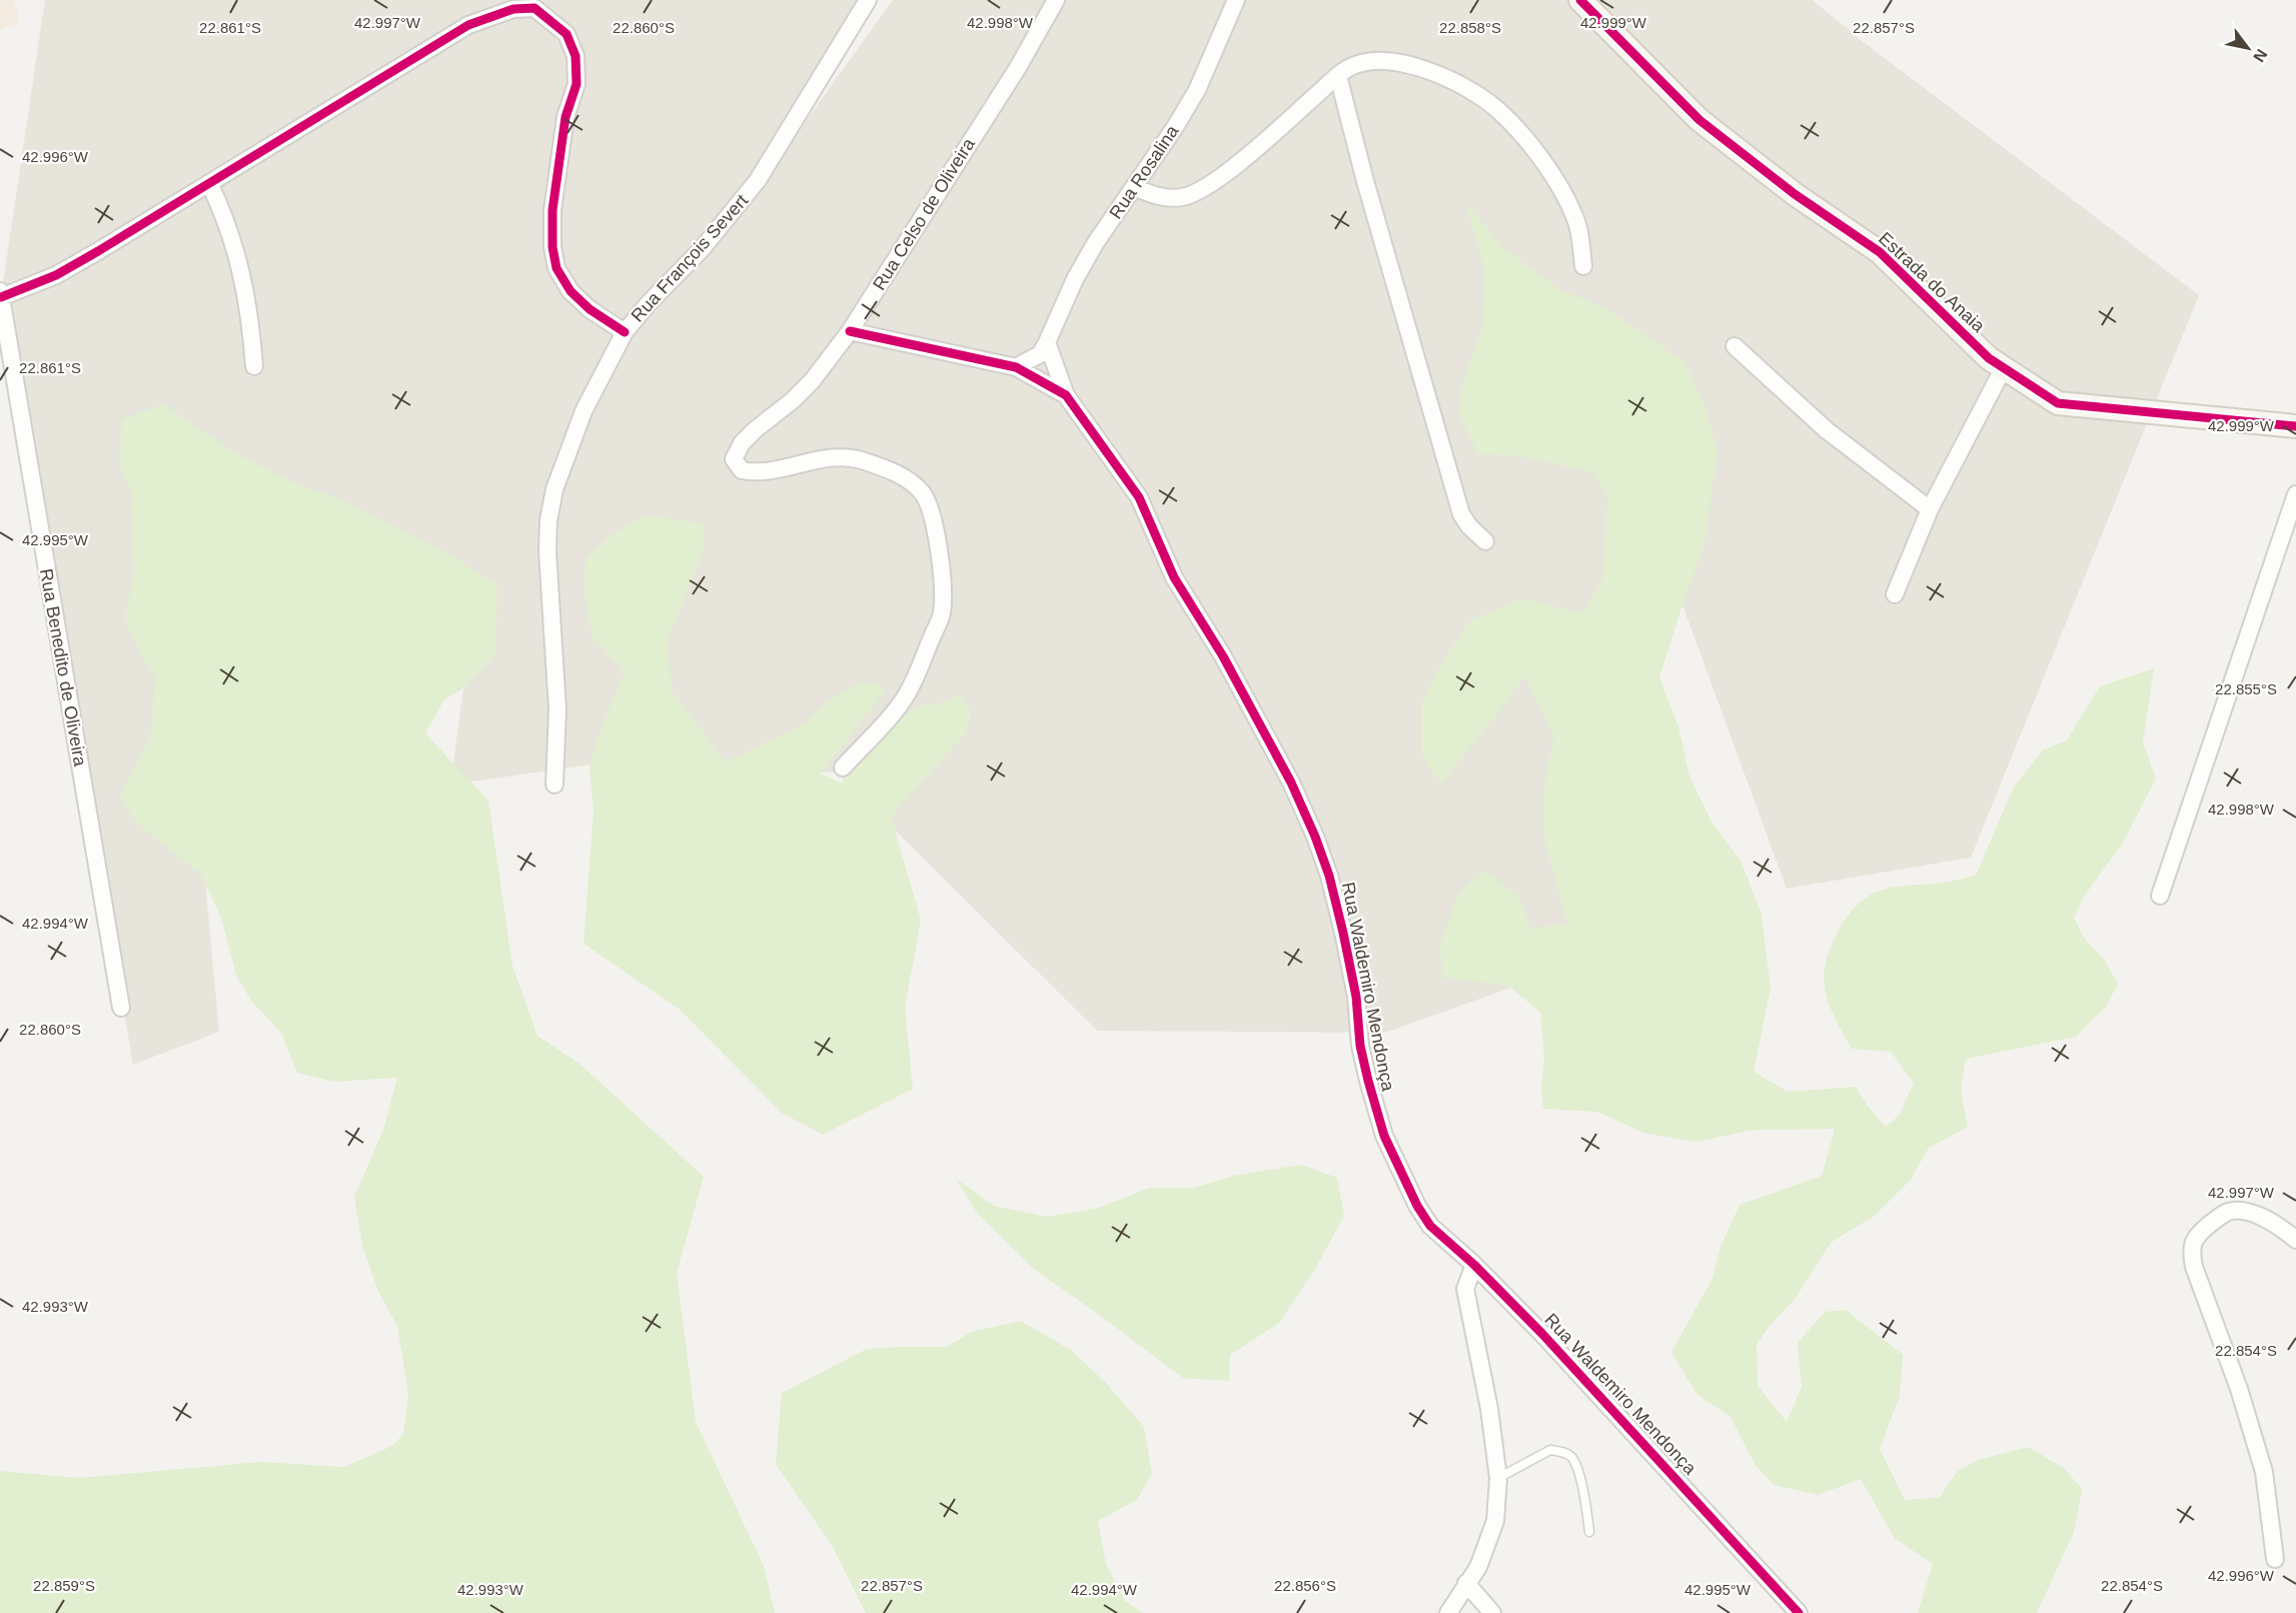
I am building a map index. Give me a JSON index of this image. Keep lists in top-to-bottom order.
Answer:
{
  "streets": {
    "street": [
      "Rua Rosalina",
      "Rua Celso de Oliveira",
      "Rua François Severt",
      "Estrada do Anaia",
      "Rua Benedito de Oliveira",
      "Rua Waldemiro Mendonça"
    ]
  },
  "crossings": [
    ["Rua Rosalina", "Rua Waldemiro Mendonça"],
    ["Rua Celso de Oliveira", "Rua Waldemiro Mendonça"]
  ],
  "north": "bottom right",
  "coordinates": [
    "42.997°W",
    "42.998°W",
    "42.999°W",
    "22.861°S",
    "22.860°S",
    "22.858°S",
    "22.857°S",
    "42.996°W",
    "42.995°W",
    "22.855°S",
    "42.994°W",
    "42.993°W",
    "22.854°S",
    "22.859°S",
    "22.856°S"
  ]
}
